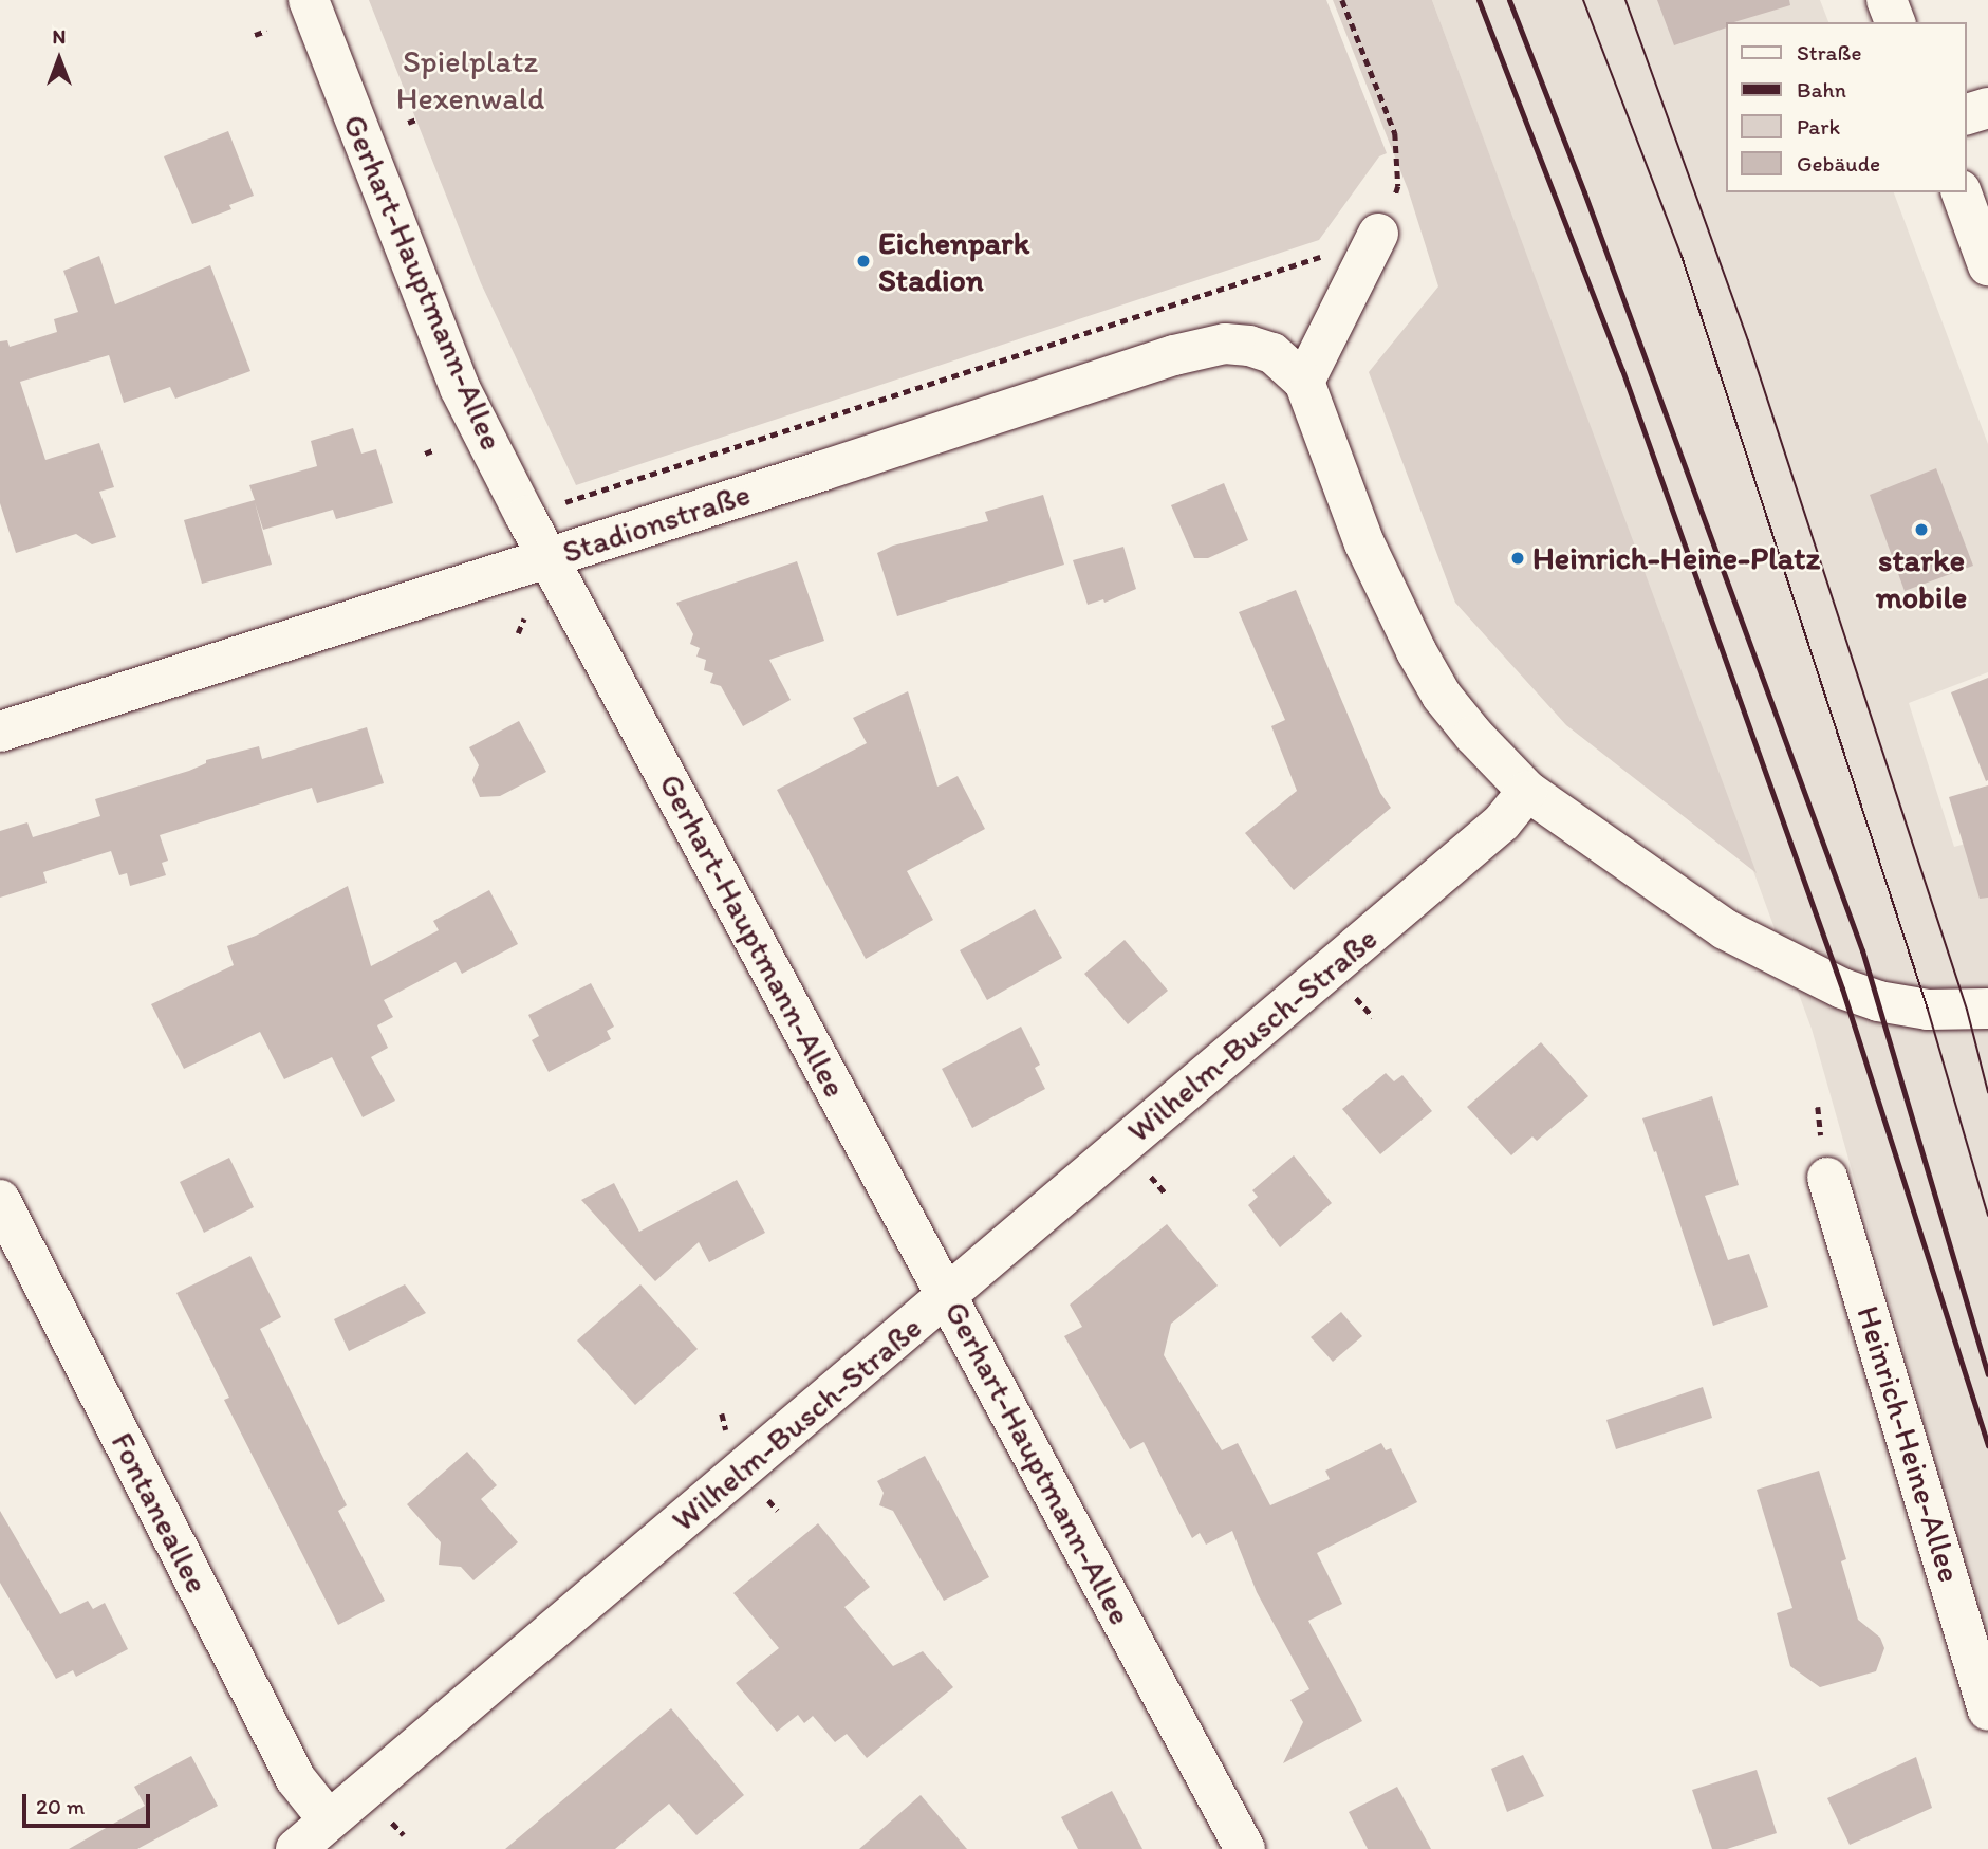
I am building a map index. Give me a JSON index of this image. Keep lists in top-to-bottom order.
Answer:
{
  "streets": {
    "street": [
      "Gerhart-Hauptmann-Allee",
      "Stadionstraße",
      "Wilhelm-Busch-Straße",
      "Heinrich-Heine-Allee",
      "Fontaneallee"
    ]
  },
  "crossings": [
    ["Gerhart-Hauptmann-Allee", "Stadionstraße"],
    ["Gerhart-Hauptmann-Allee", "Wilhelm-Busch-Straße"],
    ["Wilhelm-Busch-Straße", "Fontaneallee"]
  ],
  "parks": ["Spielplatz Hexenwald"],
  "places": ["Eichenpark Stadion", "starke mobile", "Heinrich-Heine-Platz"],
  "legend": [
    "Straße",
    "Bahn",
    "Park",
    "Gebäude"
  ],
  "scale_bar": "20 m",
  "north": "top"
}
